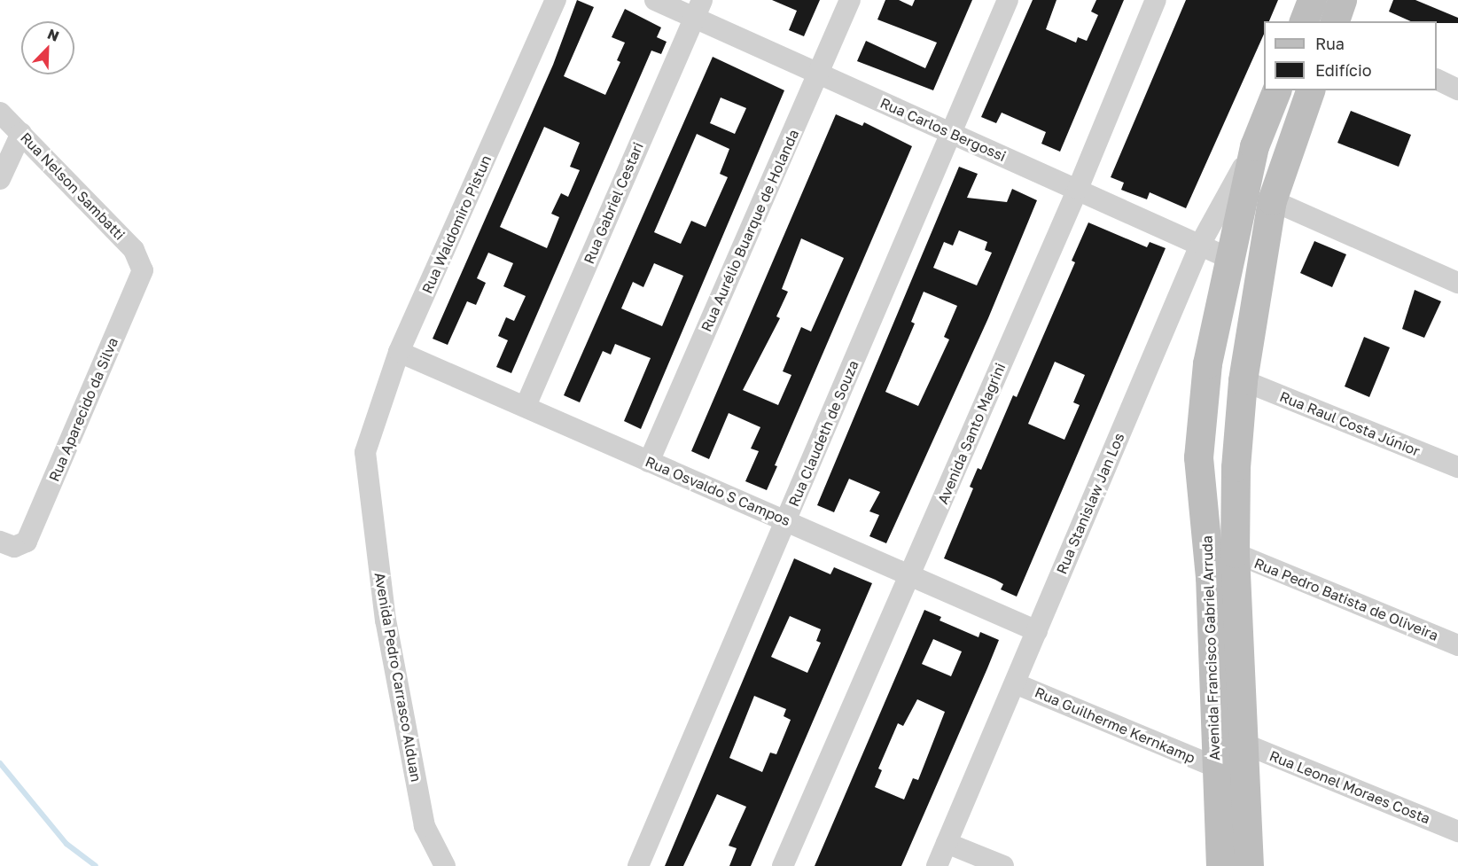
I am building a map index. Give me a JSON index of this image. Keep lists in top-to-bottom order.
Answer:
{
  "streets": {
    "main road": ["Avenida Francisco Gabriel Arruda"],
    "street": [
      "Rua Carlos Bergossi",
      "Rua Nelson Sambatti",
      "Rua Gabriel Cestari",
      "Rua Waldomiro Pistun",
      "Rua Aurélio Buarque de Holanda",
      "Rua Aparecido da Silva",
      "Rua Raul Costa Júnior",
      "Rua Claudeth de Souza",
      "Avenida Santo Magrini",
      "Rua Osvaldo S Campos",
      "Rua Stanislaw Jan Los",
      "Rua Pedro Batista de Oliveira",
      "Avenida Pedro Carrasco Alduan",
      "Rua Guilherme Kernkamp",
      "Rua Leonel Moraes Costa"
    ]
  },
  "crossings": [
    ["Rua Carlos Bergossi", "Rua Gabriel Cestari"],
    ["Rua Carlos Bergossi", "Rua Aurélio Buarque de Holanda"],
    ["Rua Carlos Bergossi", "Rua Claudeth de Souza"],
    ["Rua Carlos Bergossi", "Avenida Santo Magrini"],
    ["Rua Carlos Bergossi", "Rua Stanislaw Jan Los"],
    ["Rua Carlos Bergossi", "Avenida Francisco Gabriel Arruda"],
    ["Rua Nelson Sambatti", "Rua Aparecido da Silva"],
    ["Rua Gabriel Cestari", "Rua Osvaldo S Campos"],
    ["Rua Waldomiro Pistun", "Rua Osvaldo S Campos"],
    ["Rua Waldomiro Pistun", "Avenida Pedro Carrasco Alduan"],
    ["Rua Aurélio Buarque de Holanda", "Rua Osvaldo S Campos"],
    ["Rua Raul Costa Júnior", "Avenida Francisco Gabriel Arruda"],
    ["Rua Claudeth de Souza", "Rua Osvaldo S Campos"],
    ["Avenida Santo Magrini", "Rua Osvaldo S Campos"],
    ["Rua Osvaldo S Campos", "Rua Stanislaw Jan Los"],
    ["Rua Stanislaw Jan Los", "Avenida Francisco Gabriel Arruda"],
    ["Rua Stanislaw Jan Los", "Rua Guilherme Kernkamp"],
    ["Rua Pedro Batista de Oliveira", "Avenida Francisco Gabriel Arruda"],
    ["Avenida Francisco Gabriel Arruda", "Rua Guilherme Kernkamp"],
    ["Avenida Francisco Gabriel Arruda", "Rua Leonel Moraes Costa"]
  ],
  "legend": ["Rua", "Edifício"],
  "north": "top right"
}
